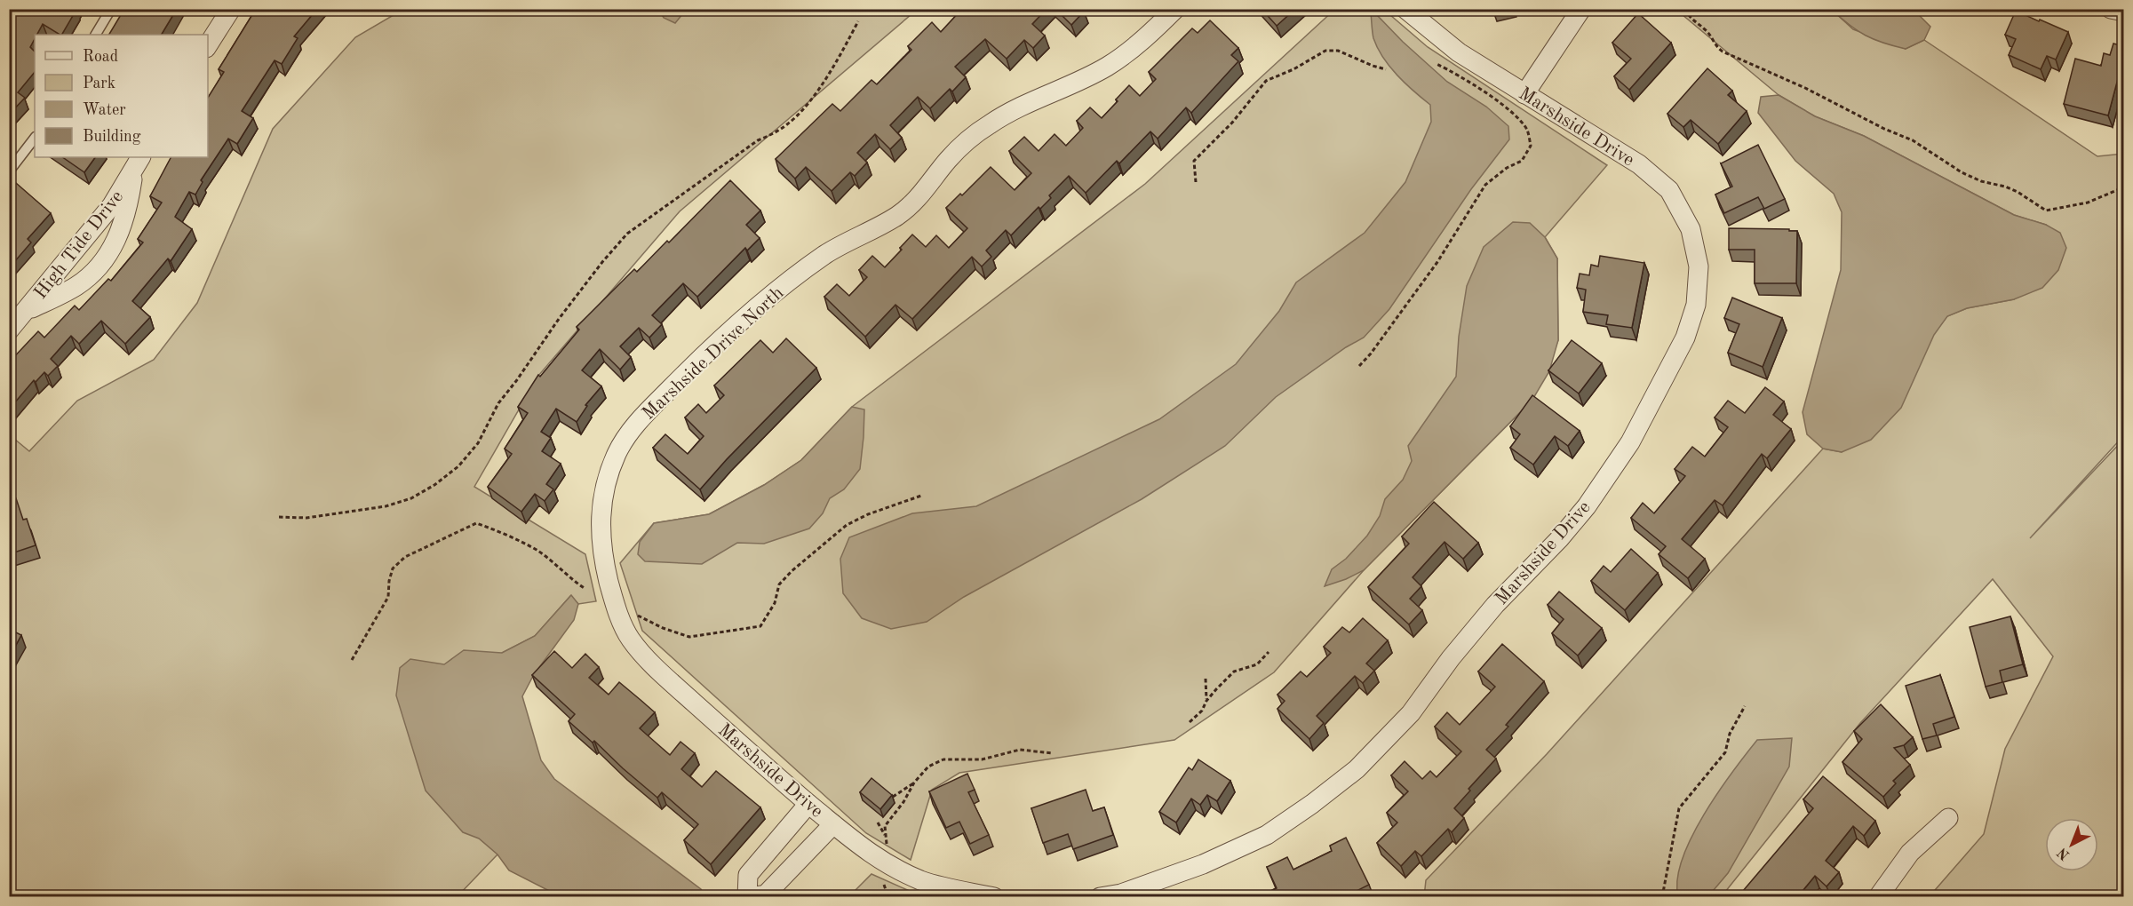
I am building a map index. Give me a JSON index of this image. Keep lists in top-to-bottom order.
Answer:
{
  "streets": {
    "street": ["Marshside Drive", "High Tide Drive", "Marshside Drive North"]
  },
  "crossings": [
    ["Marshside Drive", "Marshside Drive North"]
  ],
  "legend": [
    "Road",
    "Park",
    "Water",
    "Building"
  ],
  "north": "bottom left"
}
